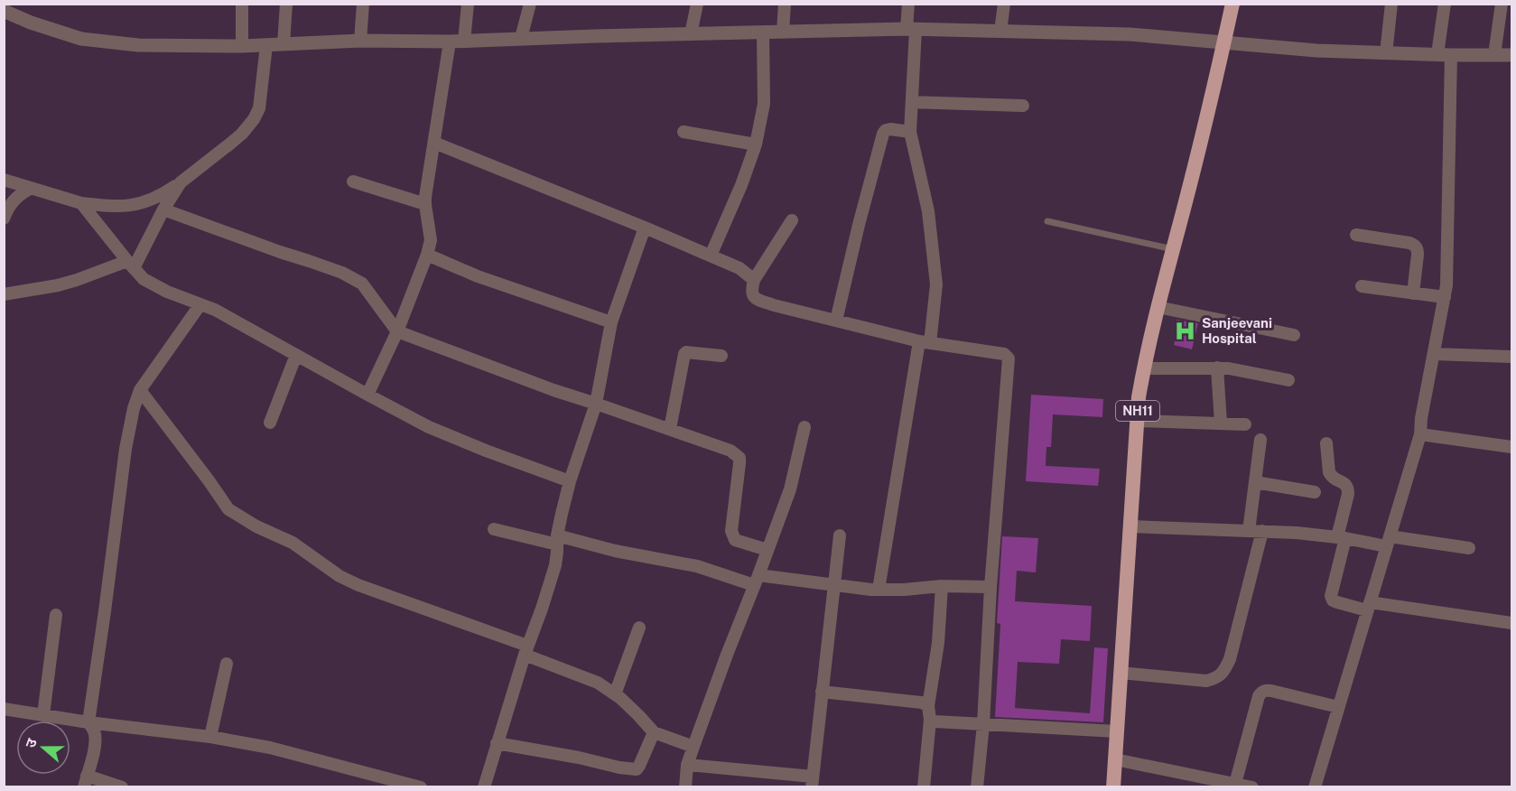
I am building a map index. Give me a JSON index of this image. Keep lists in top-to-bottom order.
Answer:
{
  "streets": {
    "highway": ["NH11"]
  },
  "places": {
    "hospital": ["Sanjeevani Hospital"]
  },
  "north": "left"
}
